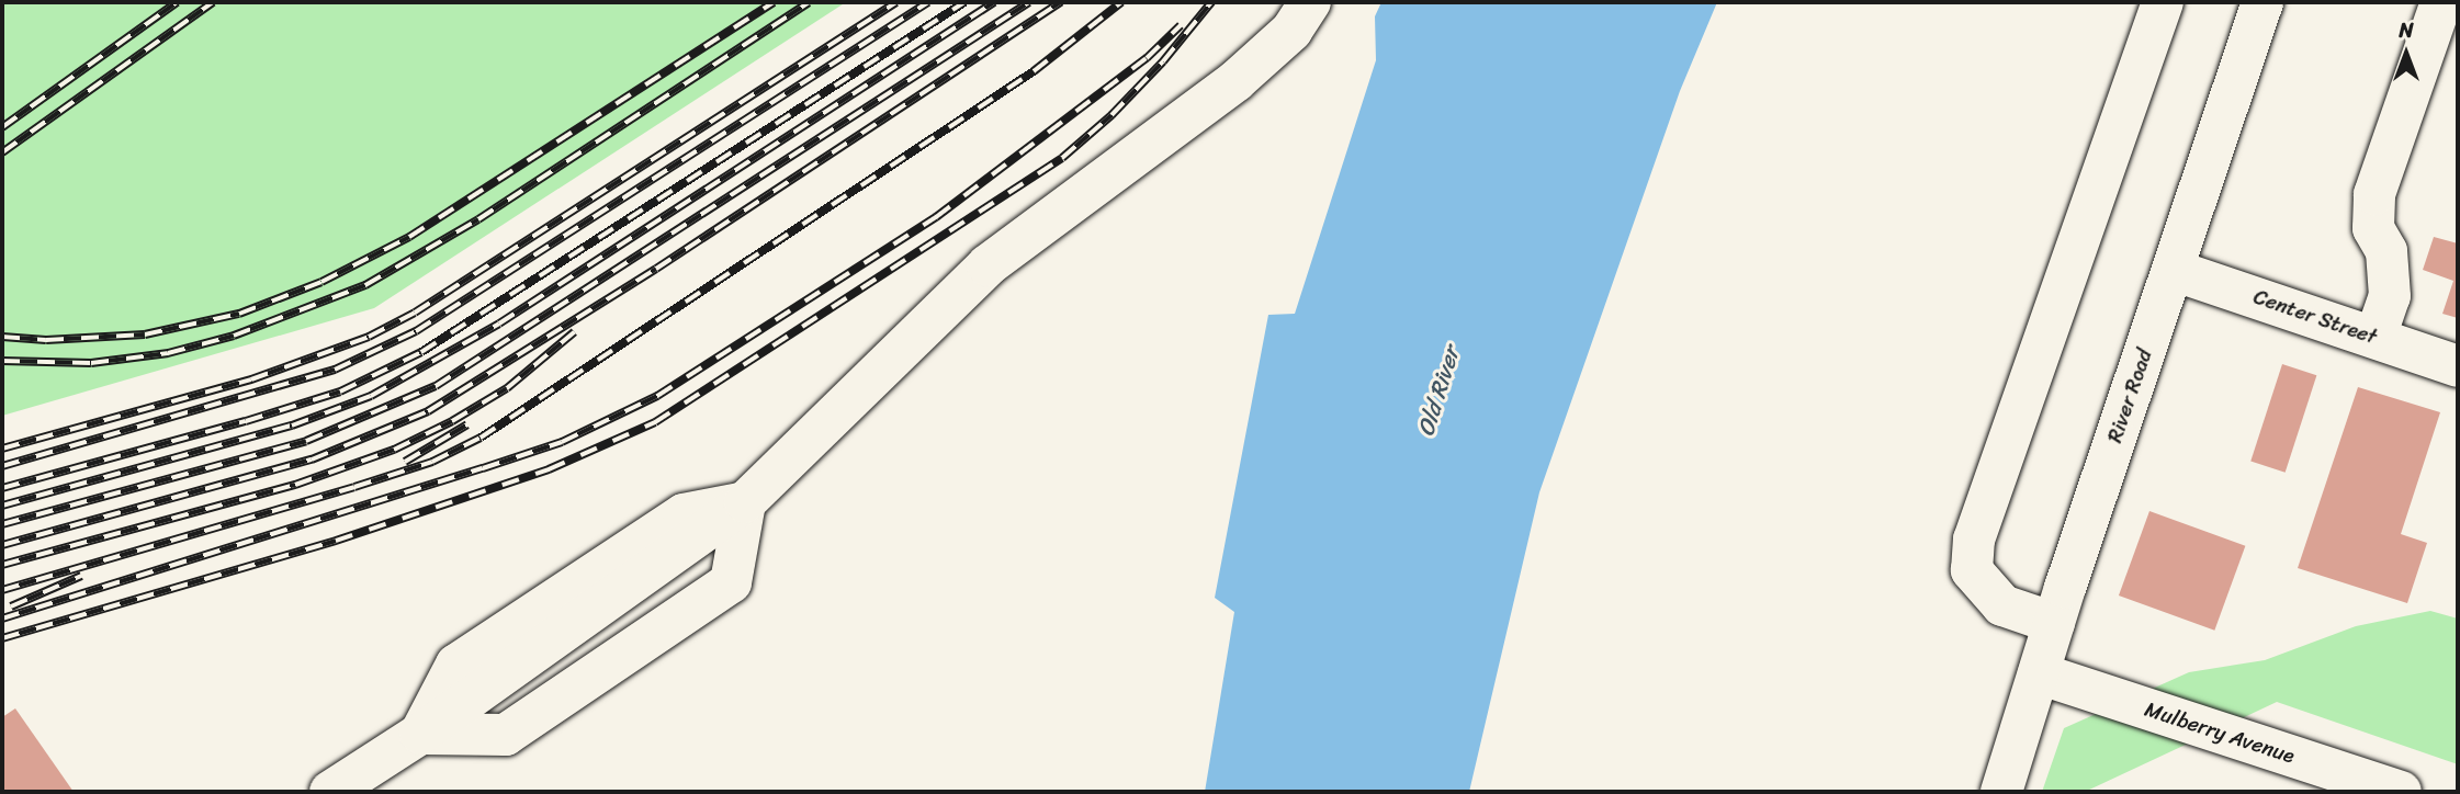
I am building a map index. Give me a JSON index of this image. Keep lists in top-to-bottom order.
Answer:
{
  "streets": {
    "street": ["Center Street", "River Road", "Mulberry Avenue"]
  },
  "crossings": [
    ["Center Street", "River Road"],
    ["River Road", "Mulberry Avenue"]
  ],
  "water": ["Old River"],
  "north": "top"
}
